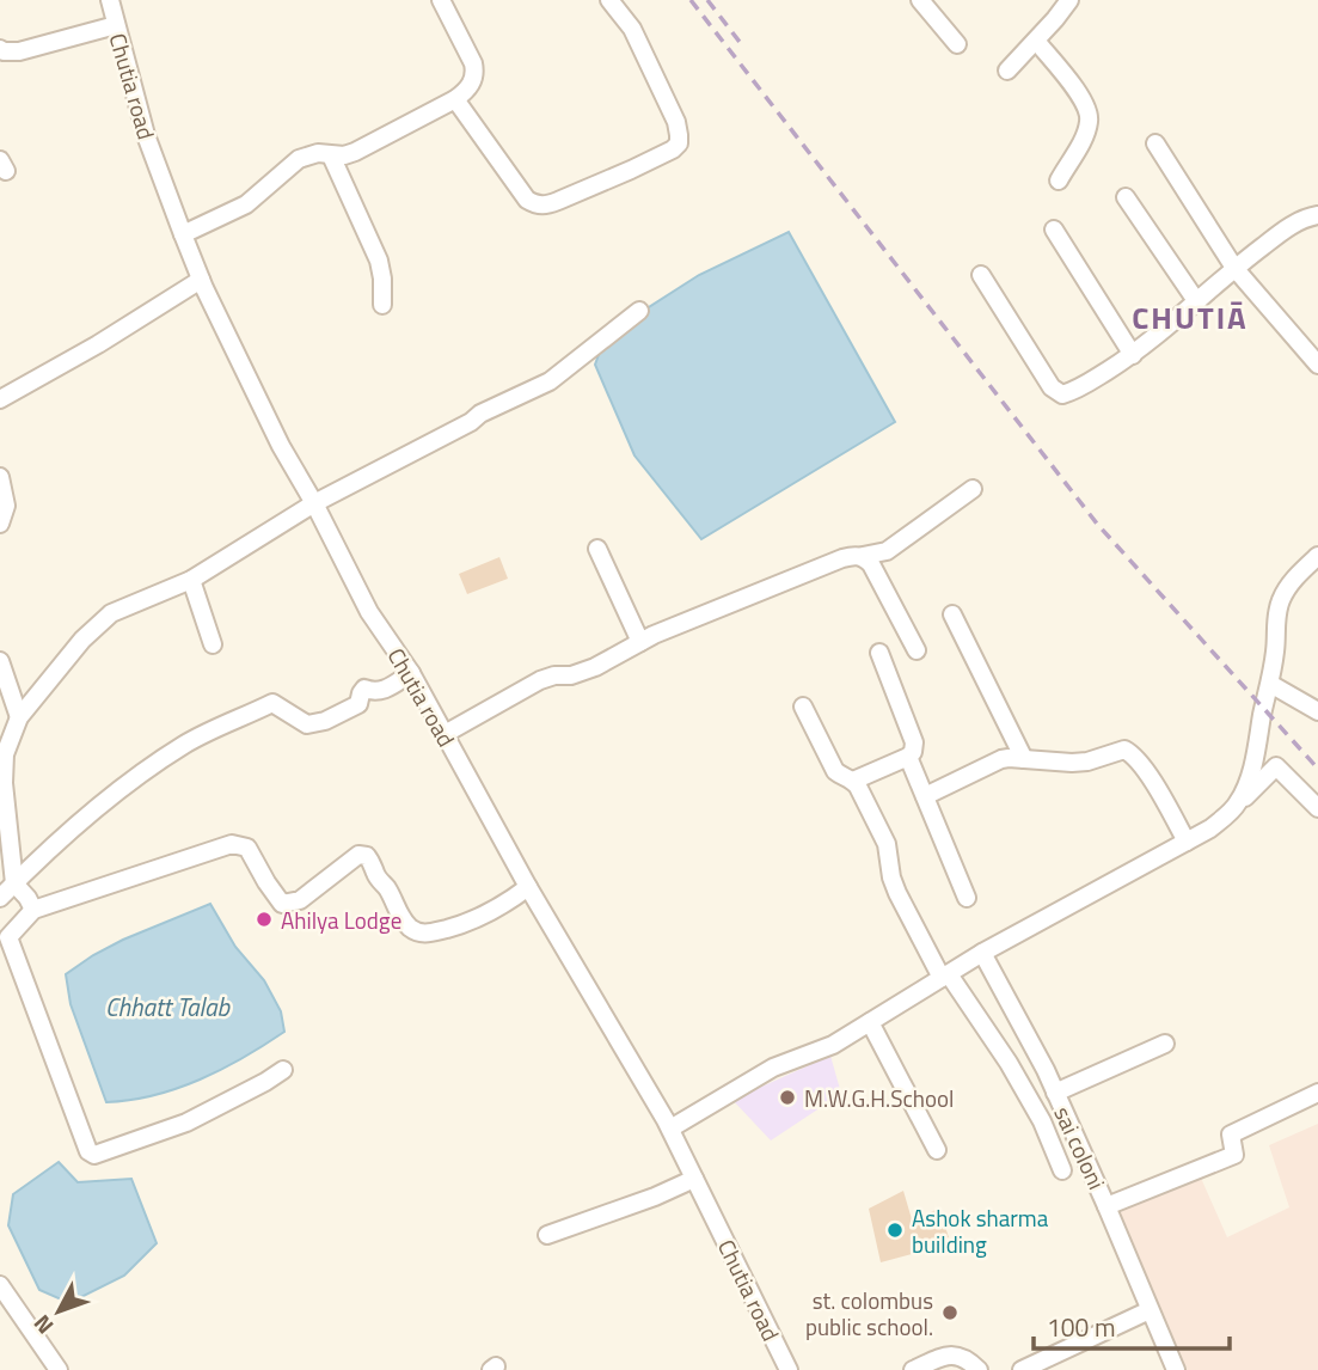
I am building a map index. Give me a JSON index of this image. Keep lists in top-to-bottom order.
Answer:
{
  "streets": {
    "street": ["Chutia road", "sai coloni"]
  },
  "districts": ["CHUTIĀ"],
  "water": ["Chhatt Talab"],
  "places": [
    "Ahilya Lodge",
    "M.W.G.H.School",
    "Ashok sharma building",
    "st. colombus public school."
  ],
  "scale_bar": "100 m",
  "north": "bottom left"
}
